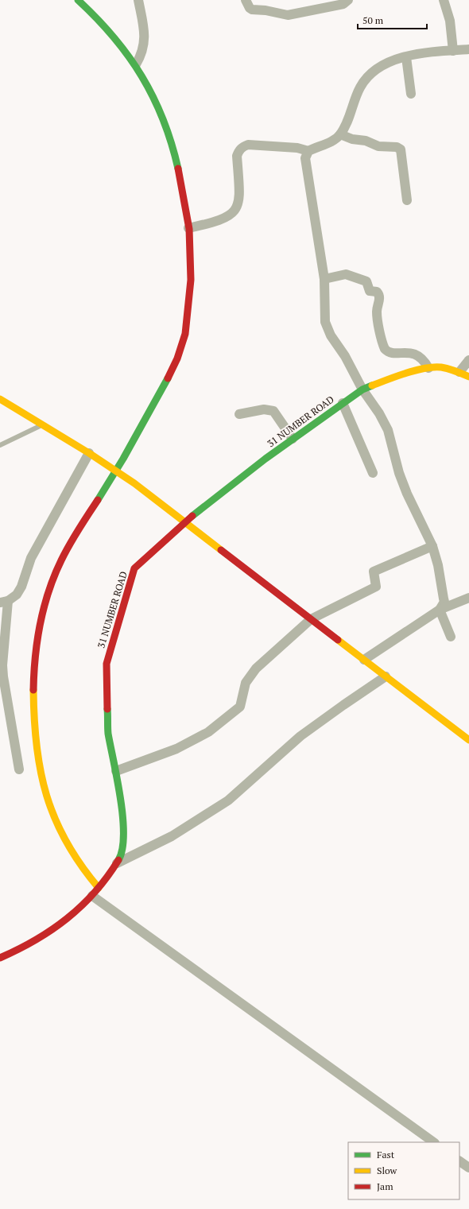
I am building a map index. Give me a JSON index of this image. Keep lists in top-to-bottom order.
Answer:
{
  "streets": {
    "main road": ["31 NUMBER ROAD"]
  },
  "legend": ["Fast", "Slow", "Jam"],
  "scale_bar": "50 m"
}
